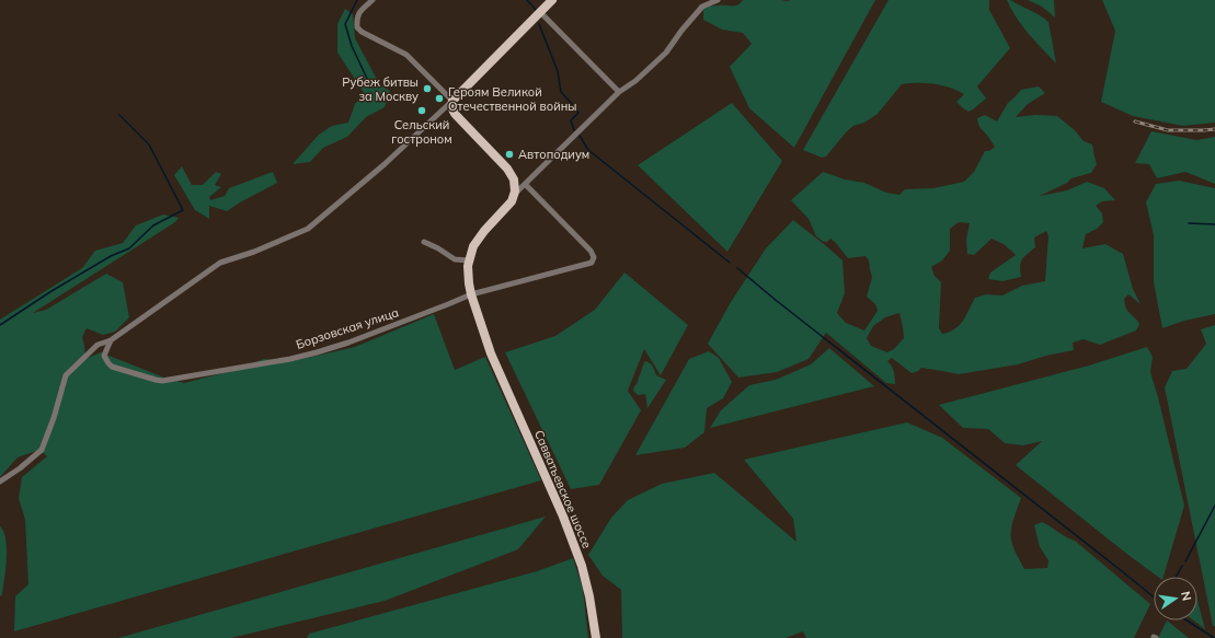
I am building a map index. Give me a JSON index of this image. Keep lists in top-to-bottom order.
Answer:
{
  "streets": {
    "main road": ["Савватьевское шоссе"],
    "street": ["Борзовская улица"]
  },
  "crossings": [
    ["Борзовская улица", "Савватьевское шоссе"]
  ],
  "places": [
    "Рубеж битвы за Москву",
    "Героям Великой Отечественной войны",
    "Сельский гостроном",
    "Автоподиум"
  ],
  "north": "right"
}
